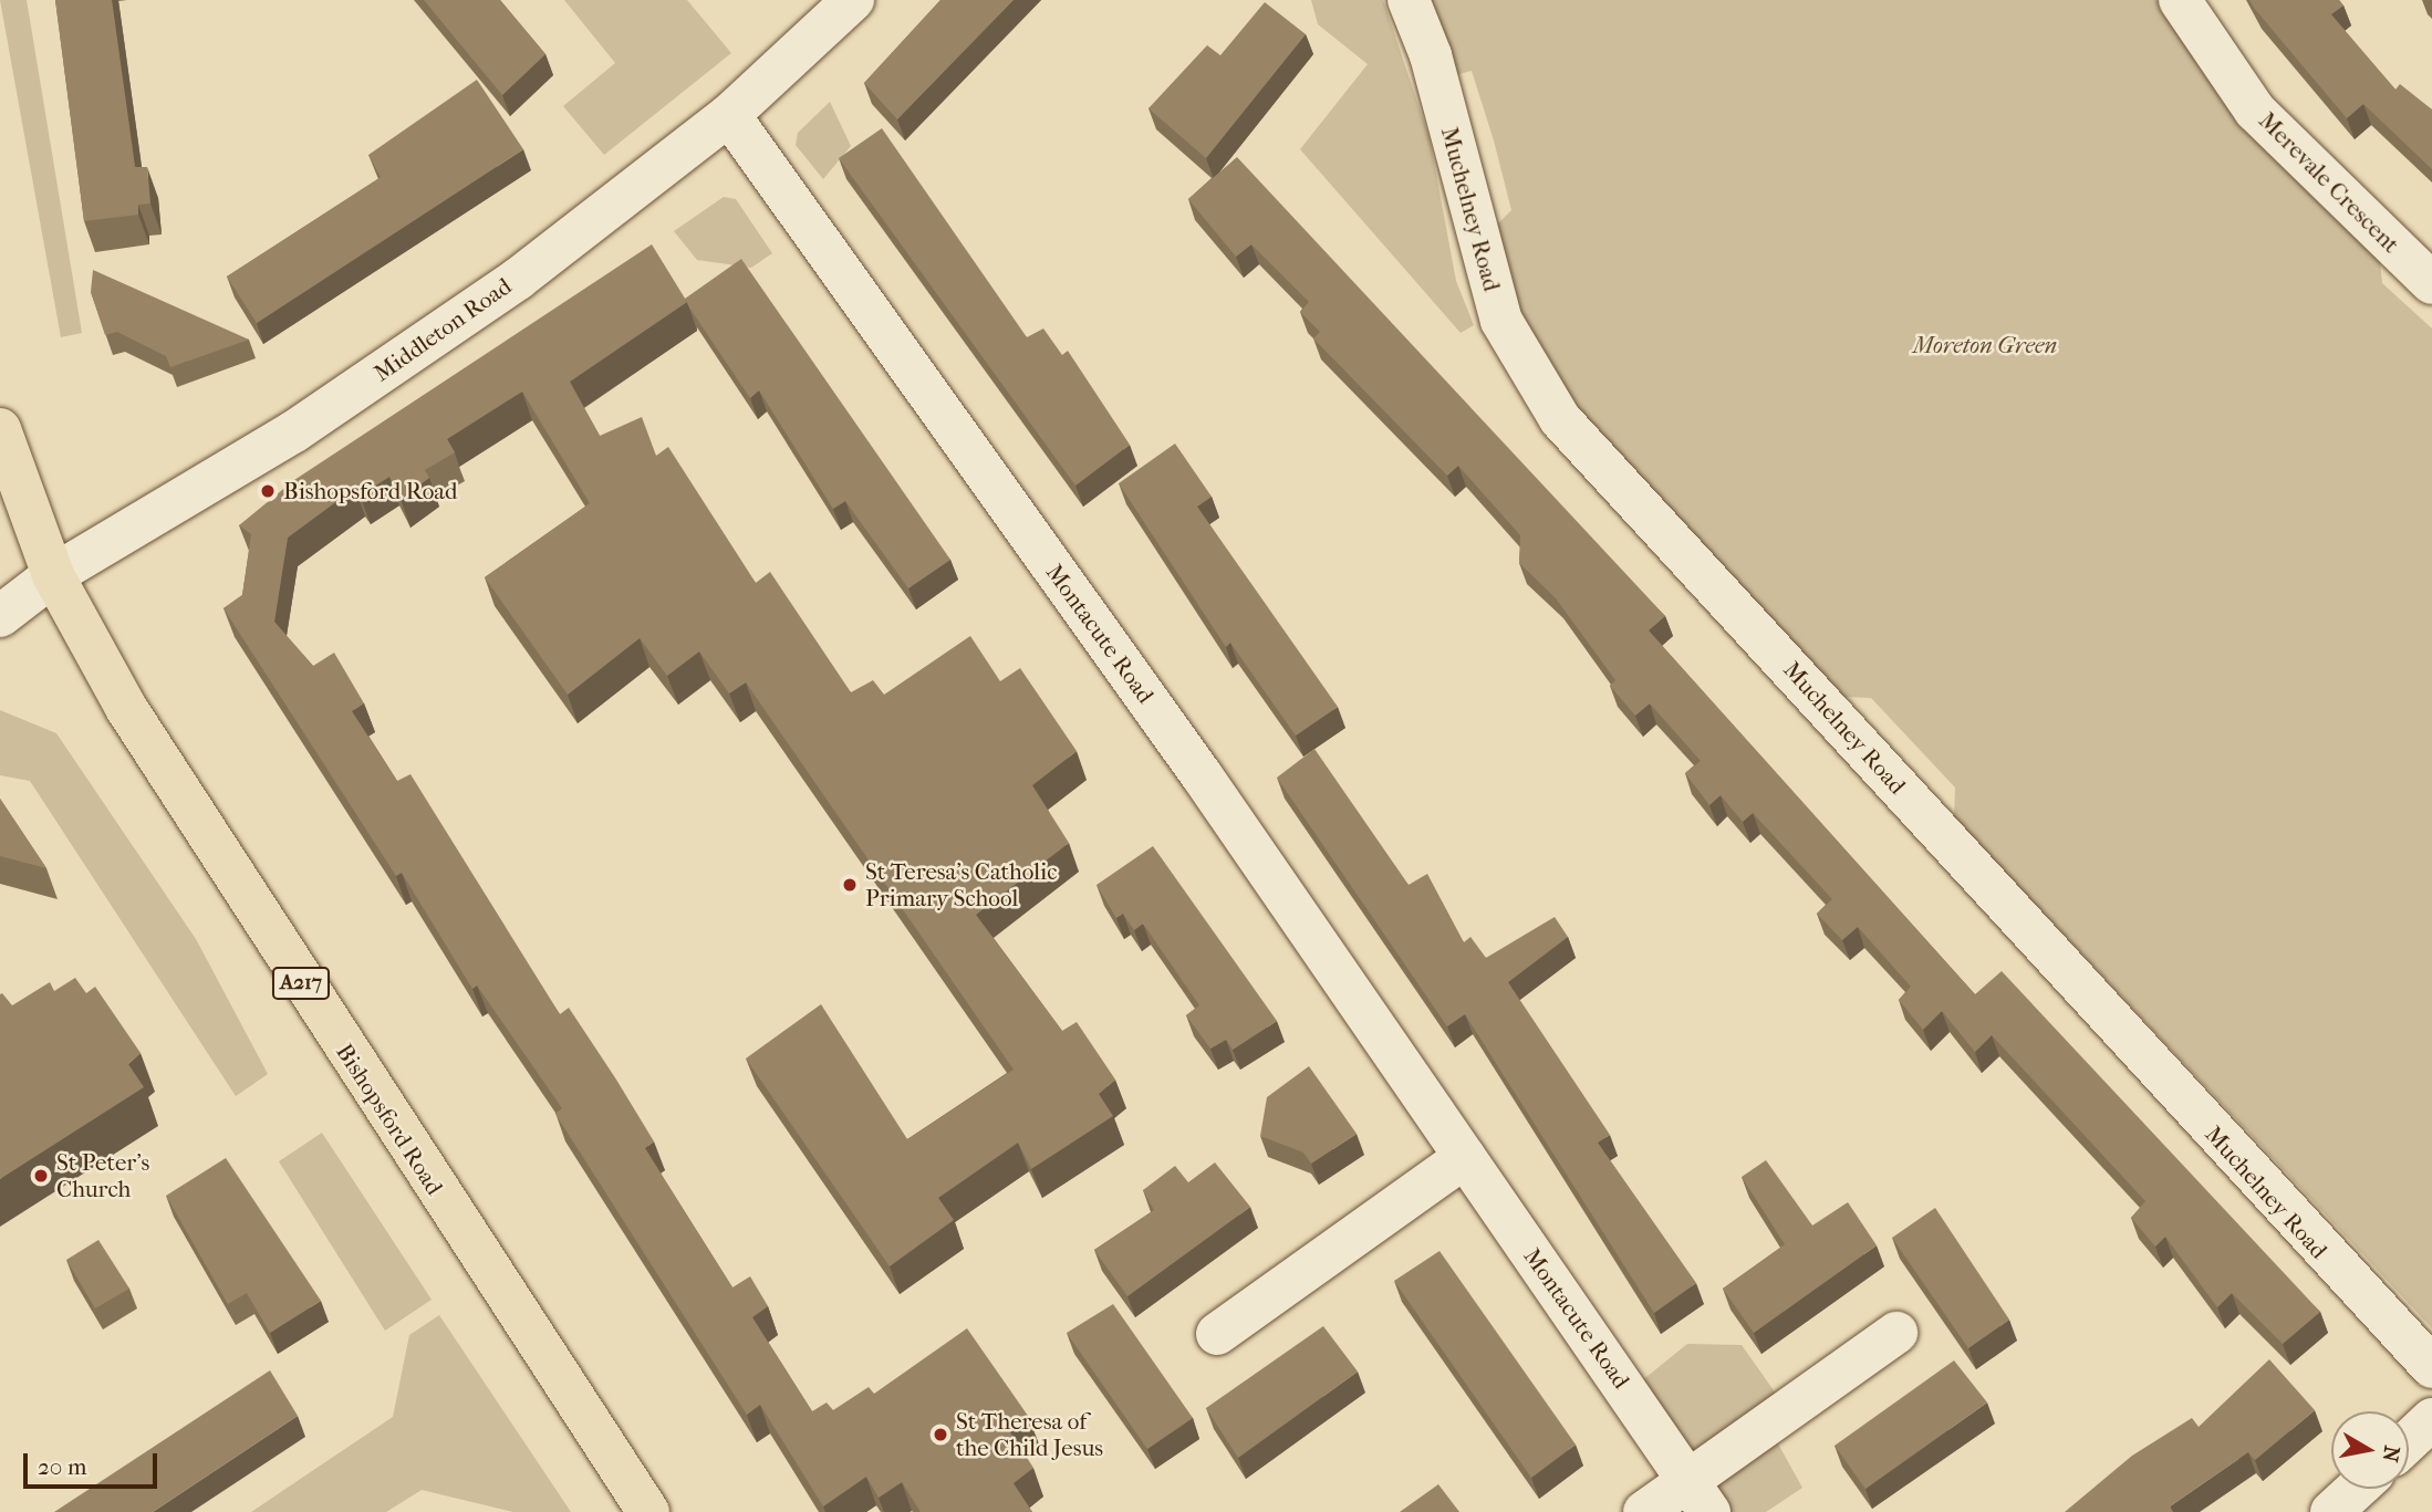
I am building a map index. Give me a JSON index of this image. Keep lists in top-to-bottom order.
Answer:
{
  "streets": {
    "main road": ["A217", "Bishopsford Road"],
    "street": [
      "Merevale Crescent",
      "Muchelney Road",
      "Middleton Road",
      "Montacute Road"
    ]
  },
  "crossings": [
    ["Middleton Road", "Montacute Road"],
    ["Middleton Road", "Bishopsford Road"]
  ],
  "parks": ["Moreton Green"],
  "places": [
    "Bishopsford Road",
    "St Teresa's Catholic Primary School",
    "St Peter's Church",
    "St Theresa of the Child Jesus"
  ],
  "scale_bar": "20 m",
  "north": "right"
}
